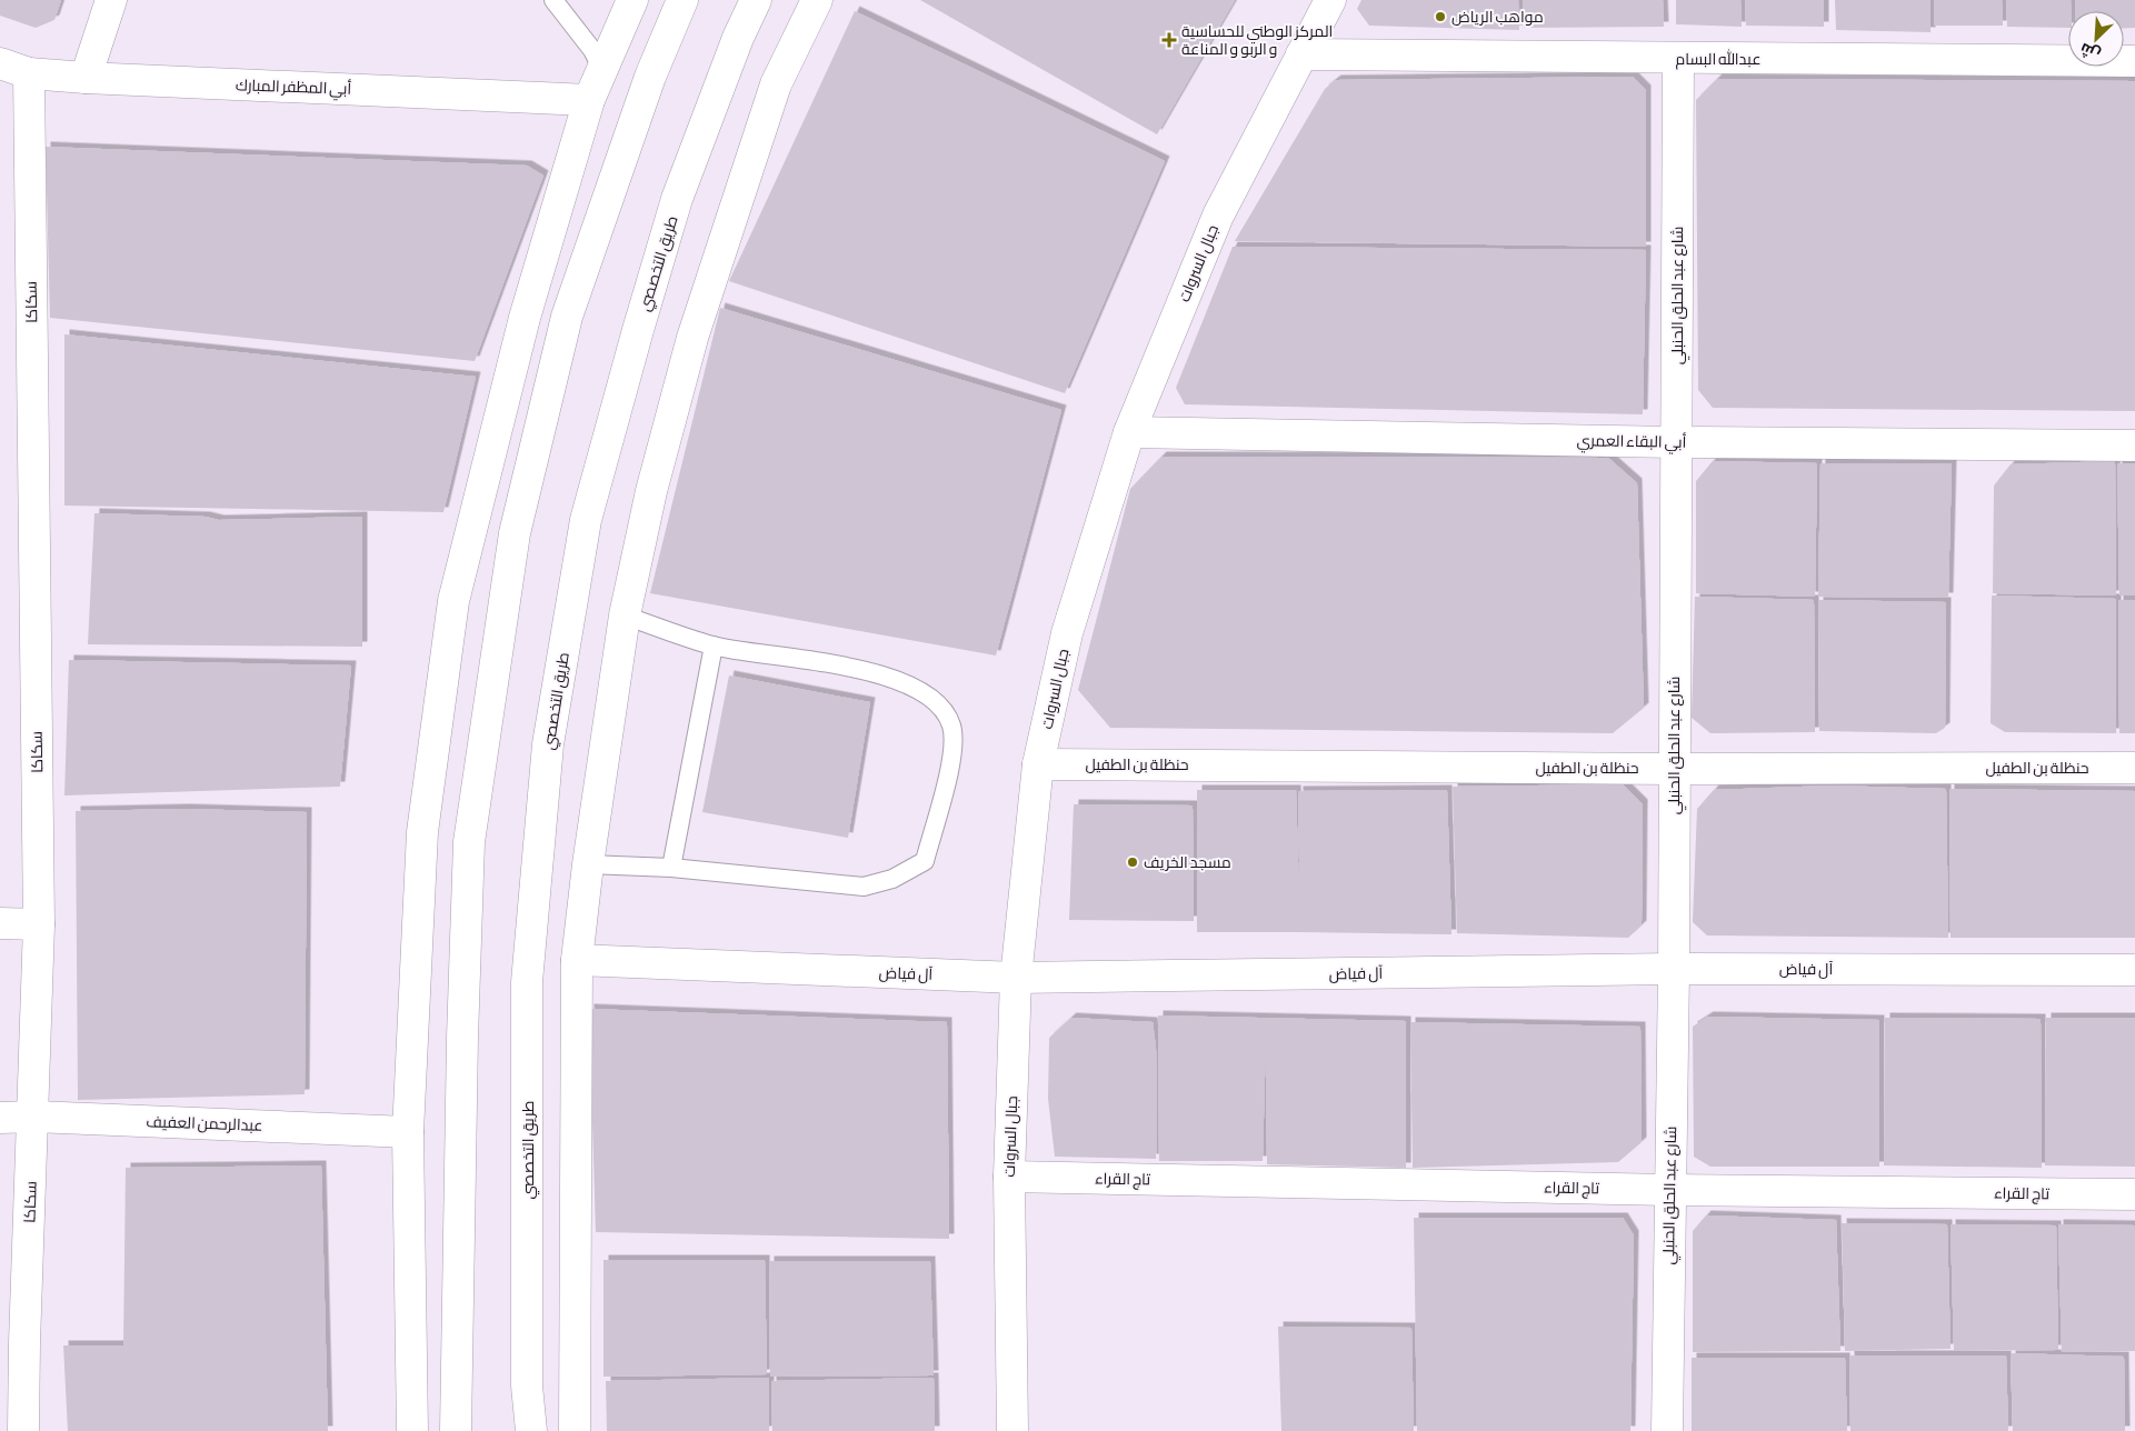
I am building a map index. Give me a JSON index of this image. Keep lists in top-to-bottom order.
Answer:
{
  "streets": {
    "street": [
      "عبدالله البسام",
      "أبي المظفر المبارك",
      "طريق التخصصي",
      "جبال السروات",
      "شارع عبد الحلق الحنبلي",
      "سكاكا",
      "أبي البقاء العمري",
      "حنظلة بن الطفيل",
      "آل فياض",
      "عبدالرحمن العفيف",
      "تاج القراء"
    ]
  },
  "crossings": [
    ["عبدالله البسام", "جبال السروات"],
    ["عبدالله البسام", "شارع عبد الحلق الحنبلي"],
    ["أبي المظفر المبارك", "سكاكا"],
    ["جبال السروات", "أبي البقاء العمري"],
    ["جبال السروات", "حنظلة بن الطفيل"],
    ["جبال السروات", "آل فياض"],
    ["جبال السروات", "تاج القراء"],
    ["شارع عبد الحلق الحنبلي", "أبي البقاء العمري"],
    ["شارع عبد الحلق الحنبلي", "حنظلة بن الطفيل"],
    ["شارع عبد الحلق الحنبلي", "آل فياض"],
    ["شارع عبد الحلق الحنبلي", "تاج القراء"],
    ["سكاكا", "عبدالرحمن العفيف"]
  ],
  "places": {
    "other": ["مواهب الرياض", "مسجد الخريف"],
    "health": ["المركز الوطني للحساسية و الربو و المناعة"]
  },
  "north": "bottom left"
}
